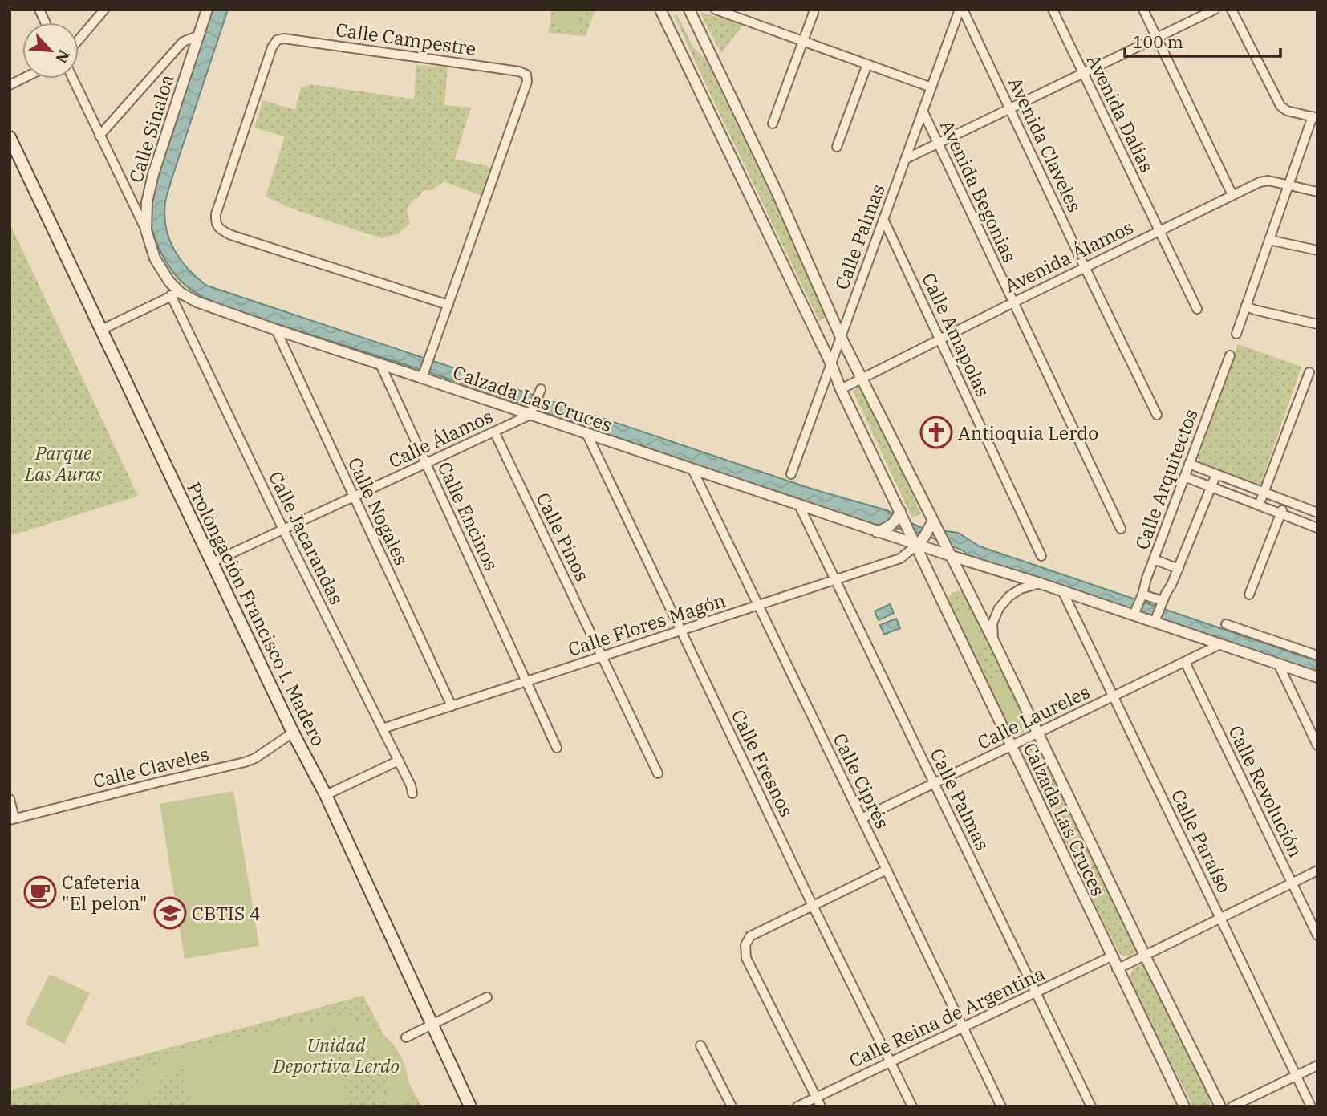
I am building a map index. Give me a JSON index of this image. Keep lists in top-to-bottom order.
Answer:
{
  "streets": {
    "main road": ["Prolongación Francisco I. Madero"],
    "street": [
      "Calle Campestre",
      "Avenida Dalias",
      "Calle Sinaloa",
      "Avenida Claveles",
      "Avenida Begonias",
      "Calle Palmas",
      "Avenida Álamos",
      "Calle Amapolas",
      "Calzada Las Cruces",
      "Calle Álamos",
      "Calle Arquitectos",
      "Calle Nogales",
      "Calle Encinos",
      "Calle Pinos",
      "Calle Jacarandas",
      "Calle Flores Magón",
      "Calle Laureles",
      "Calle Fresnos",
      "Calle Claveles",
      "Calle Ciprés",
      "Calle Revolución",
      "Calle Paraíso",
      "Calle Reina de Argentina"
    ]
  },
  "crossings": [
    ["Calle Campestre", "Calzada Las Cruces"],
    ["Avenida Dalias", "Avenida Álamos"],
    ["Calle Sinaloa", "Calzada Las Cruces"],
    ["Avenida Claveles", "Calle Palmas"],
    ["Avenida Claveles", "Avenida Álamos"],
    ["Avenida Begonias", "Calle Palmas"],
    ["Avenida Begonias", "Avenida Álamos"],
    ["Calle Palmas", "Calle Amapolas"],
    ["Calle Palmas", "Calzada Las Cruces"],
    ["Calle Palmas", "Calle Flores Magón"],
    ["Calle Palmas", "Calle Laureles"],
    ["Calle Palmas", "Calle Reina de Argentina"],
    ["Avenida Álamos", "Calle Amapolas"],
    ["Avenida Álamos", "Calzada Las Cruces"],
    ["Calzada Las Cruces", "Calle Álamos"],
    ["Calzada Las Cruces", "Calle Arquitectos"],
    ["Calzada Las Cruces", "Calle Nogales"],
    ["Calzada Las Cruces", "Calle Encinos"],
    ["Calzada Las Cruces", "Calle Jacarandas"],
    ["Calzada Las Cruces", "Calle Flores Magón"],
    ["Calzada Las Cruces", "Calle Laureles"],
    ["Calzada Las Cruces", "Calle Fresnos"],
    ["Calzada Las Cruces", "Calle Ciprés"],
    ["Calzada Las Cruces", "Calle Paraíso"],
    ["Calzada Las Cruces", "Calle Reina de Argentina"],
    ["Calle Álamos", "Calle Nogales"],
    ["Calle Álamos", "Calle Encinos"],
    ["Calle Álamos", "Calle Pinos"],
    ["Calle Álamos", "Calle Jacarandas"],
    ["Calle Álamos", "Prolongación Francisco I. Madero"],
    ["Calle Nogales", "Calle Flores Magón"],
    ["Calle Encinos", "Calle Flores Magón"],
    ["Calle Pinos", "Calle Flores Magón"],
    ["Calle Jacarandas", "Calle Flores Magón"],
    ["Prolongación Francisco I. Madero", "Calle Claveles"],
    ["Calle Flores Magón", "Calle Fresnos"],
    ["Calle Flores Magón", "Calle Ciprés"],
    ["Calle Laureles", "Calle Ciprés"],
    ["Calle Laureles", "Calle Revolución"],
    ["Calle Laureles", "Calle Paraíso"],
    ["Calle Fresnos", "Calle Reina de Argentina"],
    ["Calle Ciprés", "Calle Reina de Argentina"]
  ],
  "parks": ["Parque Las Auras", "Unidad Deportiva Lerdo"],
  "places": {
    "church": ["Antioquia Lerdo"],
    "cafe": ["Cafeteria \"El pelon\""],
    "school or university": ["CBTIS 4"]
  },
  "scale_bar": "100 m",
  "north": "bottom right"
}
